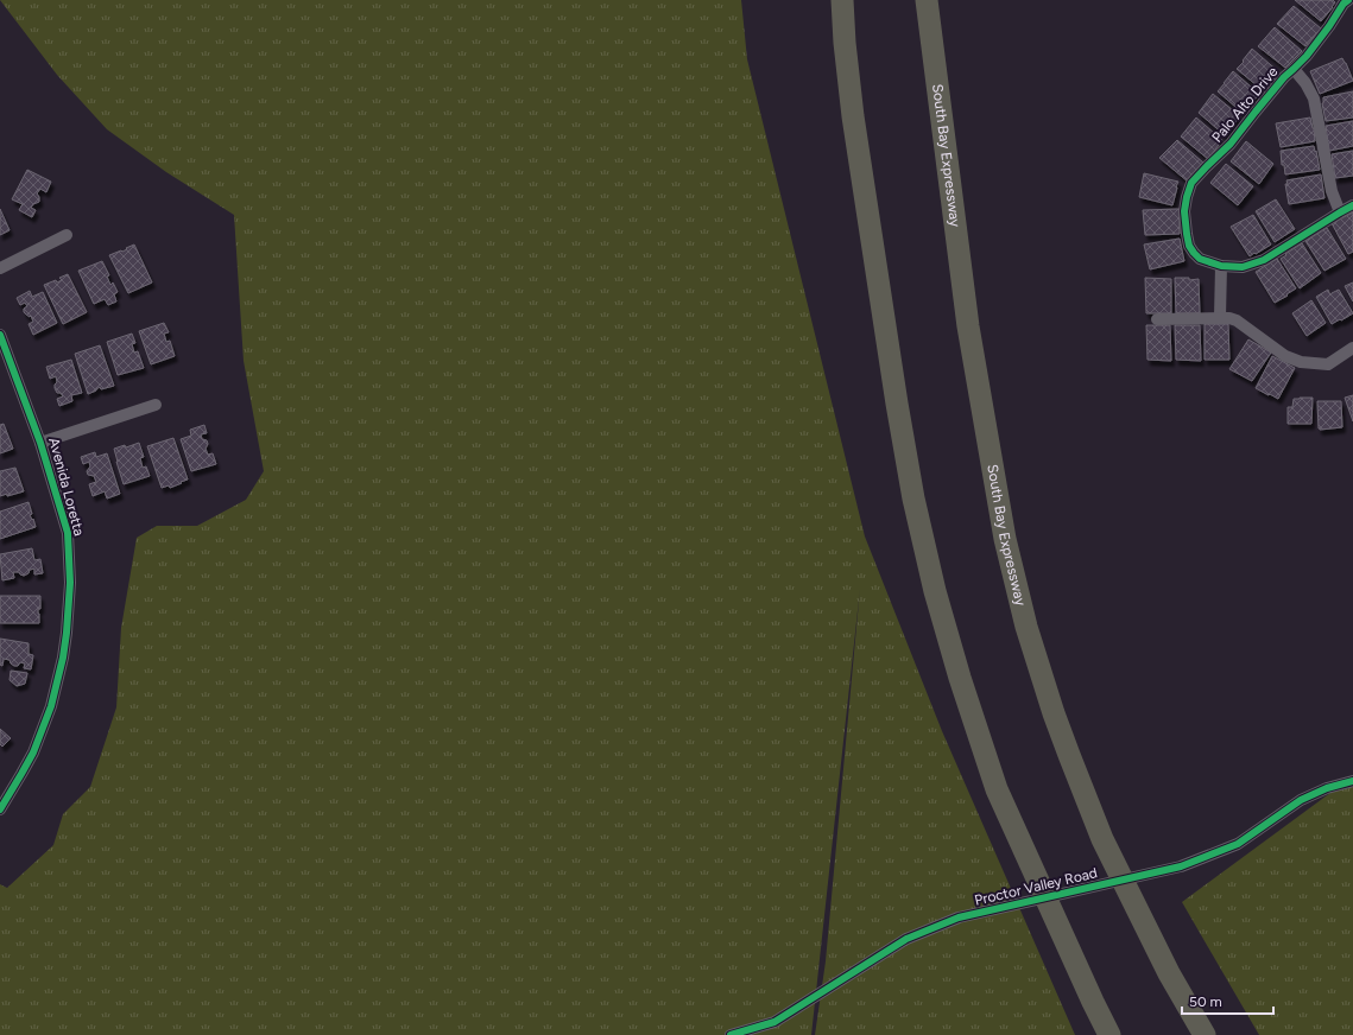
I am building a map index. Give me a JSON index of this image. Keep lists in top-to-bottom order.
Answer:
{
  "streets": {
    "highway": ["South Bay Expressway"],
    "street": ["Palo Alto Drive", "Avenida Loretta", "Proctor Valley Road"]
  },
  "scale_bar": "50 m"
}
